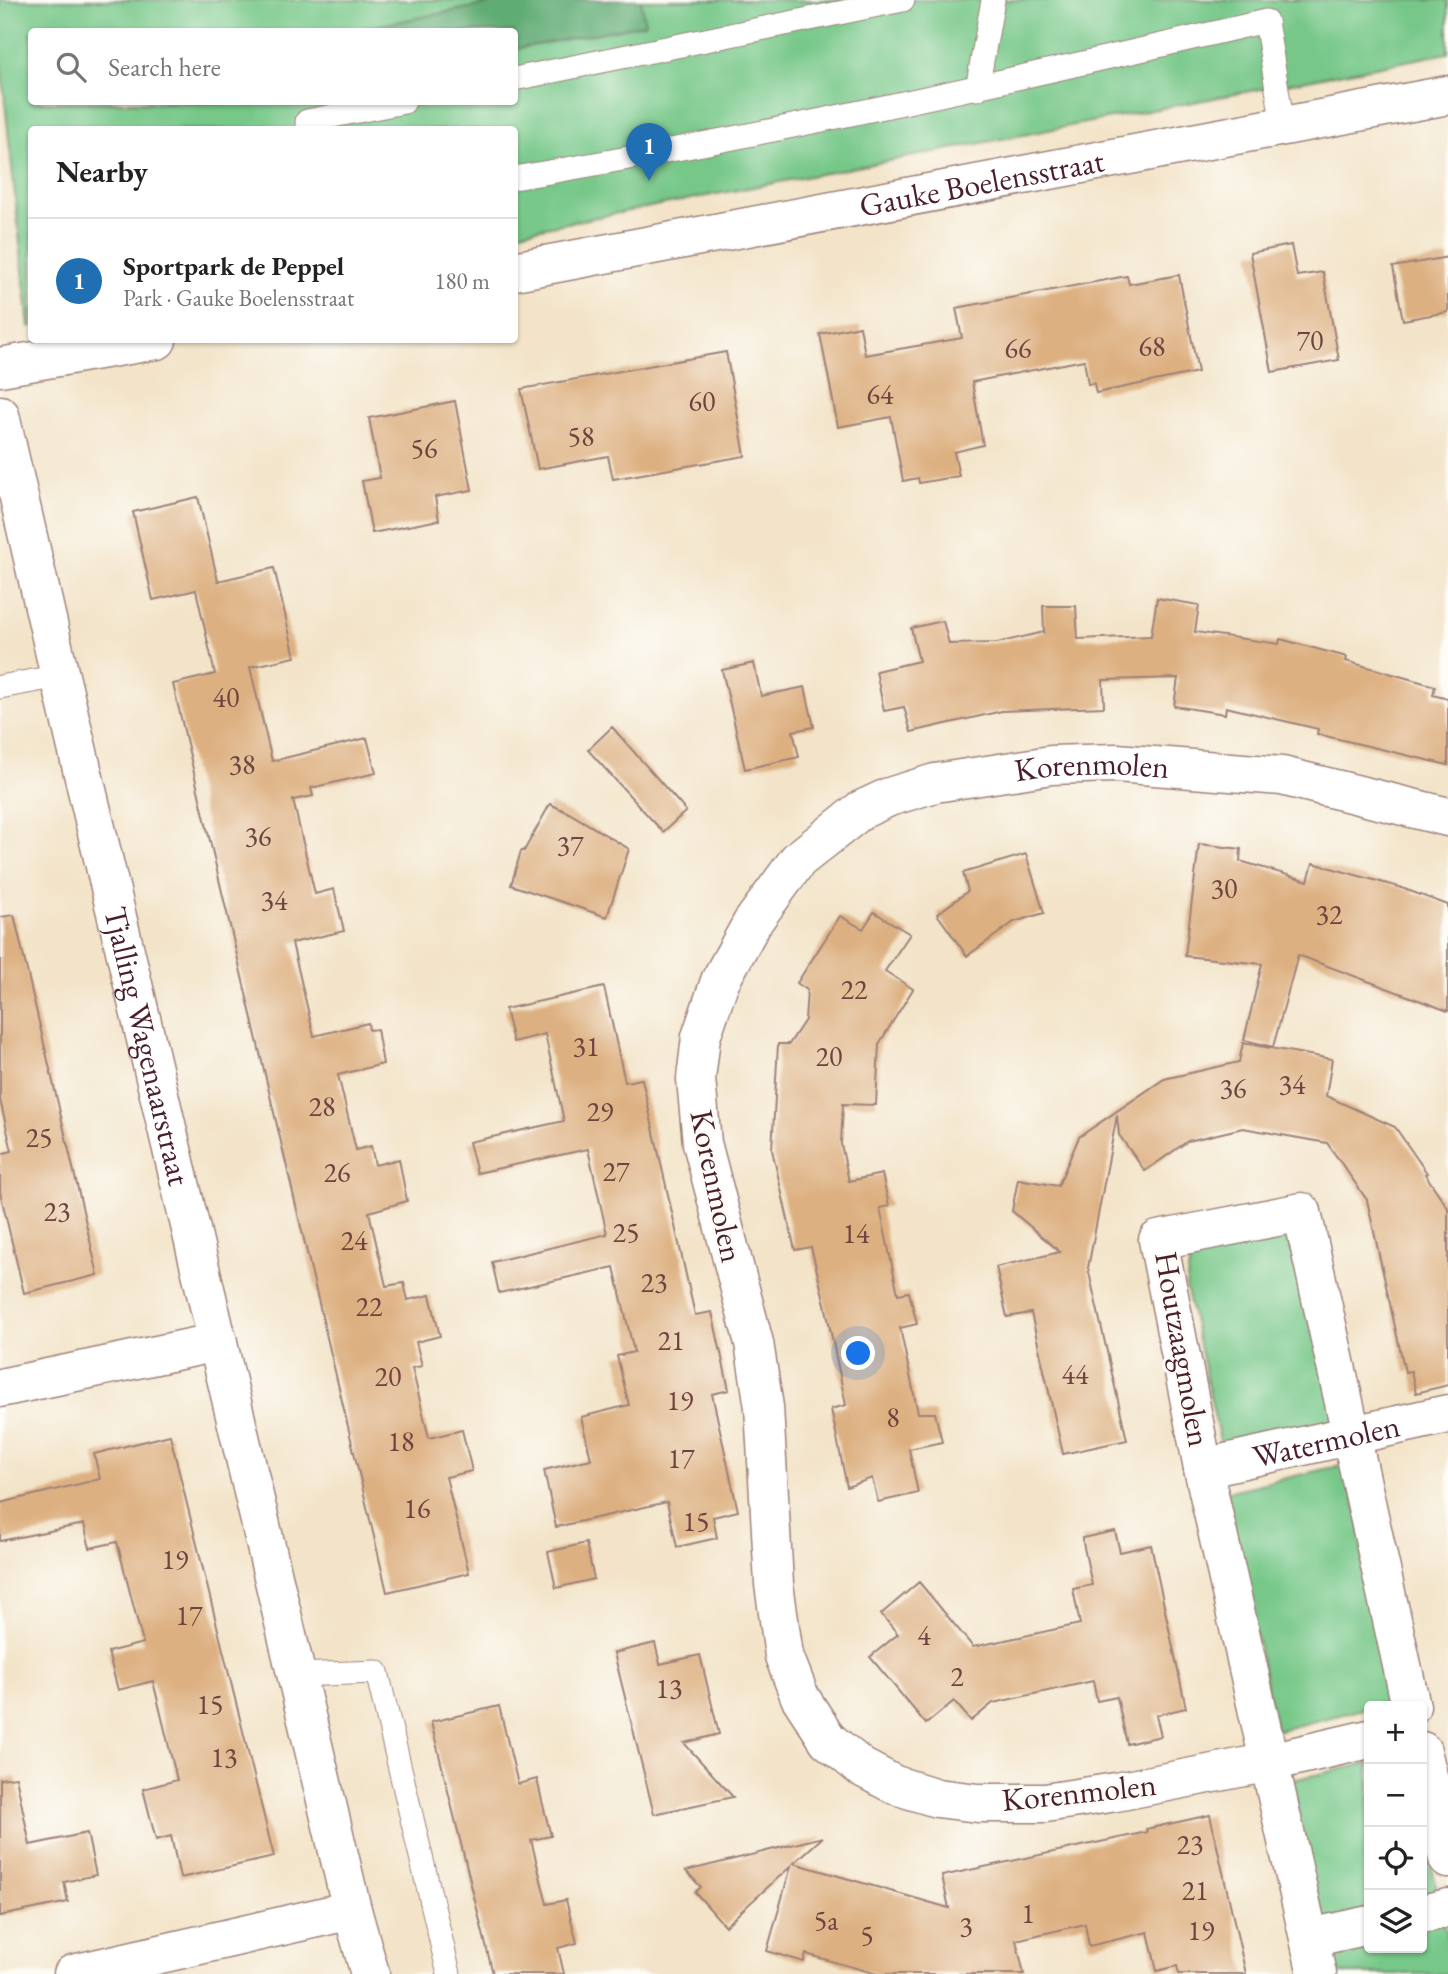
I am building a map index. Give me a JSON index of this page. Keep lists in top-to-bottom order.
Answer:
{
  "streets": {
    "street": [
      "Gauke Boelensstraat",
      "Korenmolen",
      "Tjalling Wagenaarstraat",
      "Houtzaagmolen",
      "Watermolen"
    ]
  },
  "crossings": [
    ["Korenmolen", "Houtzaagmolen"],
    ["Houtzaagmolen", "Watermolen"]
  ],
  "house_numbers": [
    "70",
    "68",
    "66",
    "64",
    "60",
    "58",
    "56",
    "40",
    "38",
    "36",
    "37",
    "30",
    "34",
    "32",
    "22",
    "31",
    "20",
    "34",
    "36",
    "28",
    "29",
    "25",
    "27",
    "26",
    "23",
    "25",
    "14",
    "24",
    "23",
    "22",
    "21",
    "44",
    "20",
    "19",
    "8",
    "18",
    "17",
    "16",
    "15",
    "19",
    "17",
    "4",
    "2",
    "13",
    "15",
    "13",
    "23",
    "21",
    "1",
    "5a",
    "3",
    "19",
    "5"
  ],
  "page": {
    "search": "Search here",
    "pins": "1",
    "heading": "Nearby",
    "list": [
      {
        "mark": "1",
        "name": "Sportpark de Peppel",
        "note": "Park · Gauke Boelensstraat",
        "value": "180 m"
      }
    ],
    "map_buttons": ["+", "−"]
  }
}
